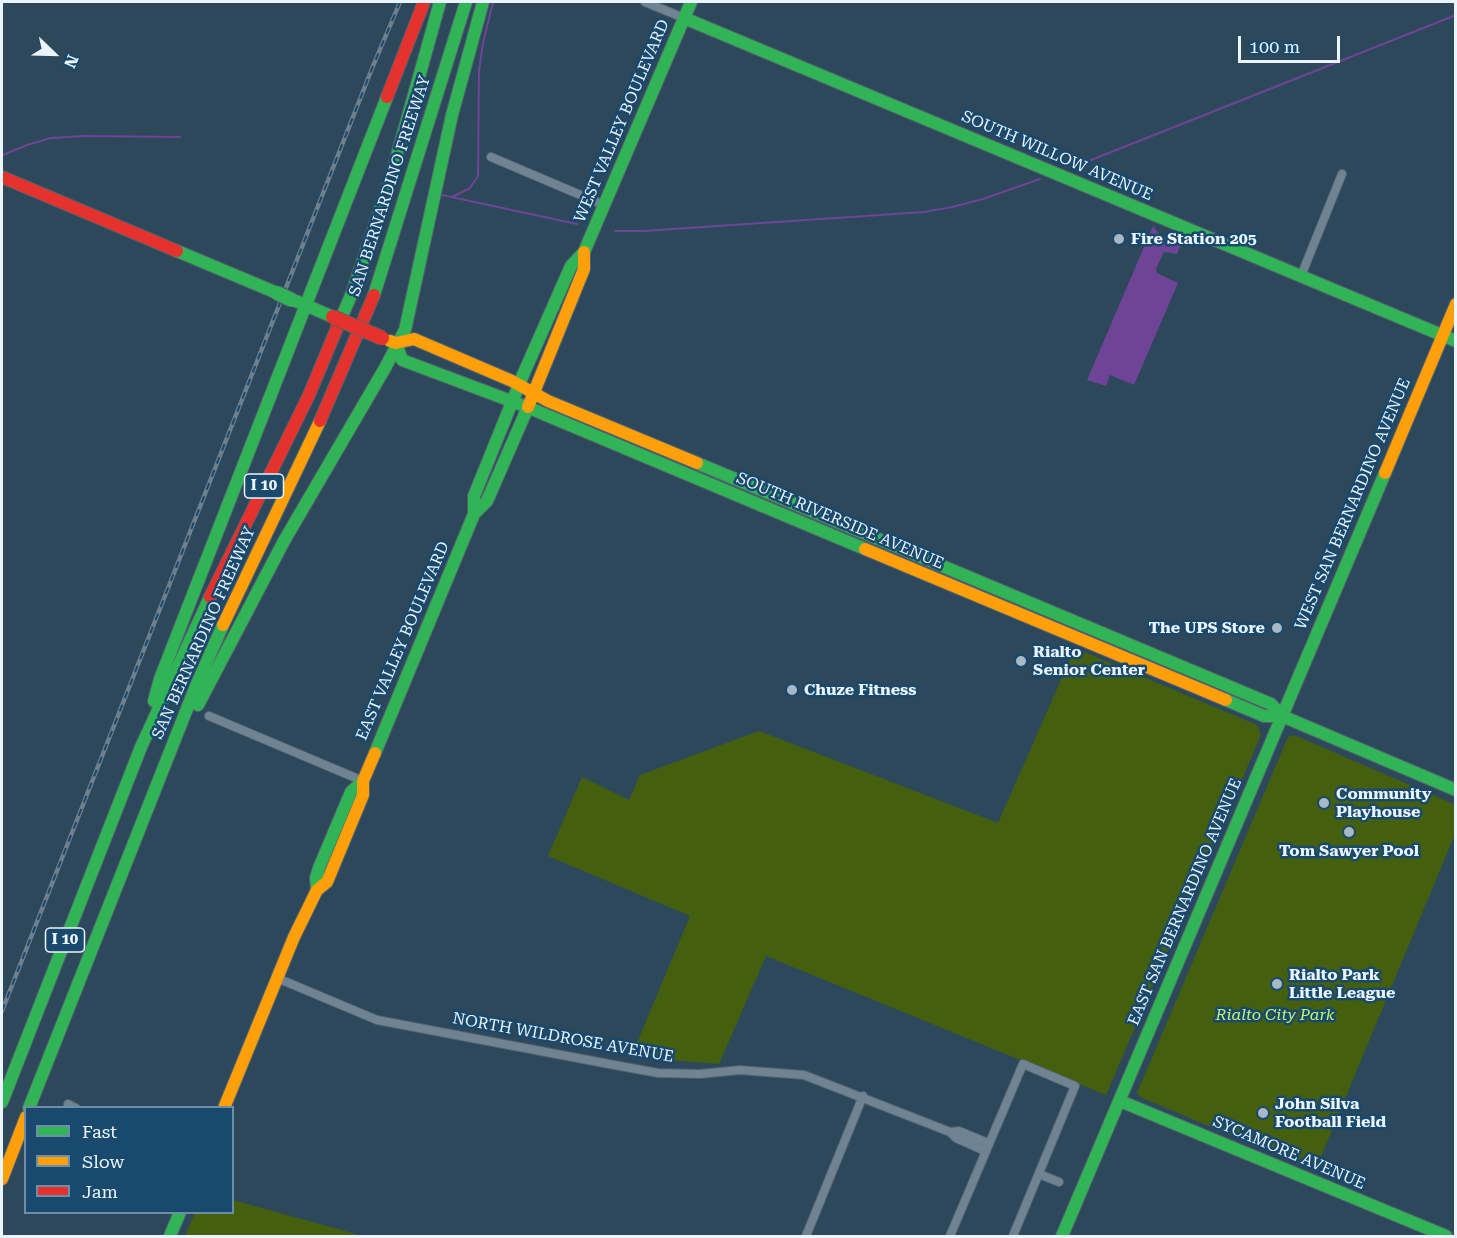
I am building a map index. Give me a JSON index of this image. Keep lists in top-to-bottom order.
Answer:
{
  "streets": {
    "main road": [
      "WEST VALLEY BOULEVARD",
      "SOUTH WILLOW AVENUE",
      "SAN BERNARDINO FREEWAY",
      "I 10",
      "WEST SAN BERNARDINO AVENUE",
      "SOUTH RIVERSIDE AVENUE",
      "EAST VALLEY BOULEVARD",
      "EAST SAN BERNARDINO AVENUE",
      "SYCAMORE AVENUE"
    ],
    "street": ["NORTH WILDROSE AVENUE"]
  },
  "crossings": [
    ["WEST VALLEY BOULEVARD", "SOUTH WILLOW AVENUE"],
    ["WEST VALLEY BOULEVARD", "SOUTH RIVERSIDE AVENUE"],
    ["WEST VALLEY BOULEVARD", "EAST VALLEY BOULEVARD"],
    ["SOUTH WILLOW AVENUE", "WEST SAN BERNARDINO AVENUE"],
    ["WEST SAN BERNARDINO AVENUE", "SOUTH RIVERSIDE AVENUE"],
    ["WEST SAN BERNARDINO AVENUE", "EAST SAN BERNARDINO AVENUE"],
    ["SOUTH RIVERSIDE AVENUE", "EAST VALLEY BOULEVARD"],
    ["SOUTH RIVERSIDE AVENUE", "EAST SAN BERNARDINO AVENUE"],
    ["EAST SAN BERNARDINO AVENUE", "SYCAMORE AVENUE"]
  ],
  "parks": ["Rialto City Park"],
  "places": [
    "Fire Station 205",
    "The UPS Store",
    "Rialto Senior Center",
    "Chuze Fitness",
    "Community Playhouse",
    "Tom Sawyer Pool",
    "Rialto Park Little League",
    "John Silva Football Field"
  ],
  "legend": ["Fast", "Slow", "Jam"],
  "scale_bar": "100 m",
  "north": "bottom right"
}
